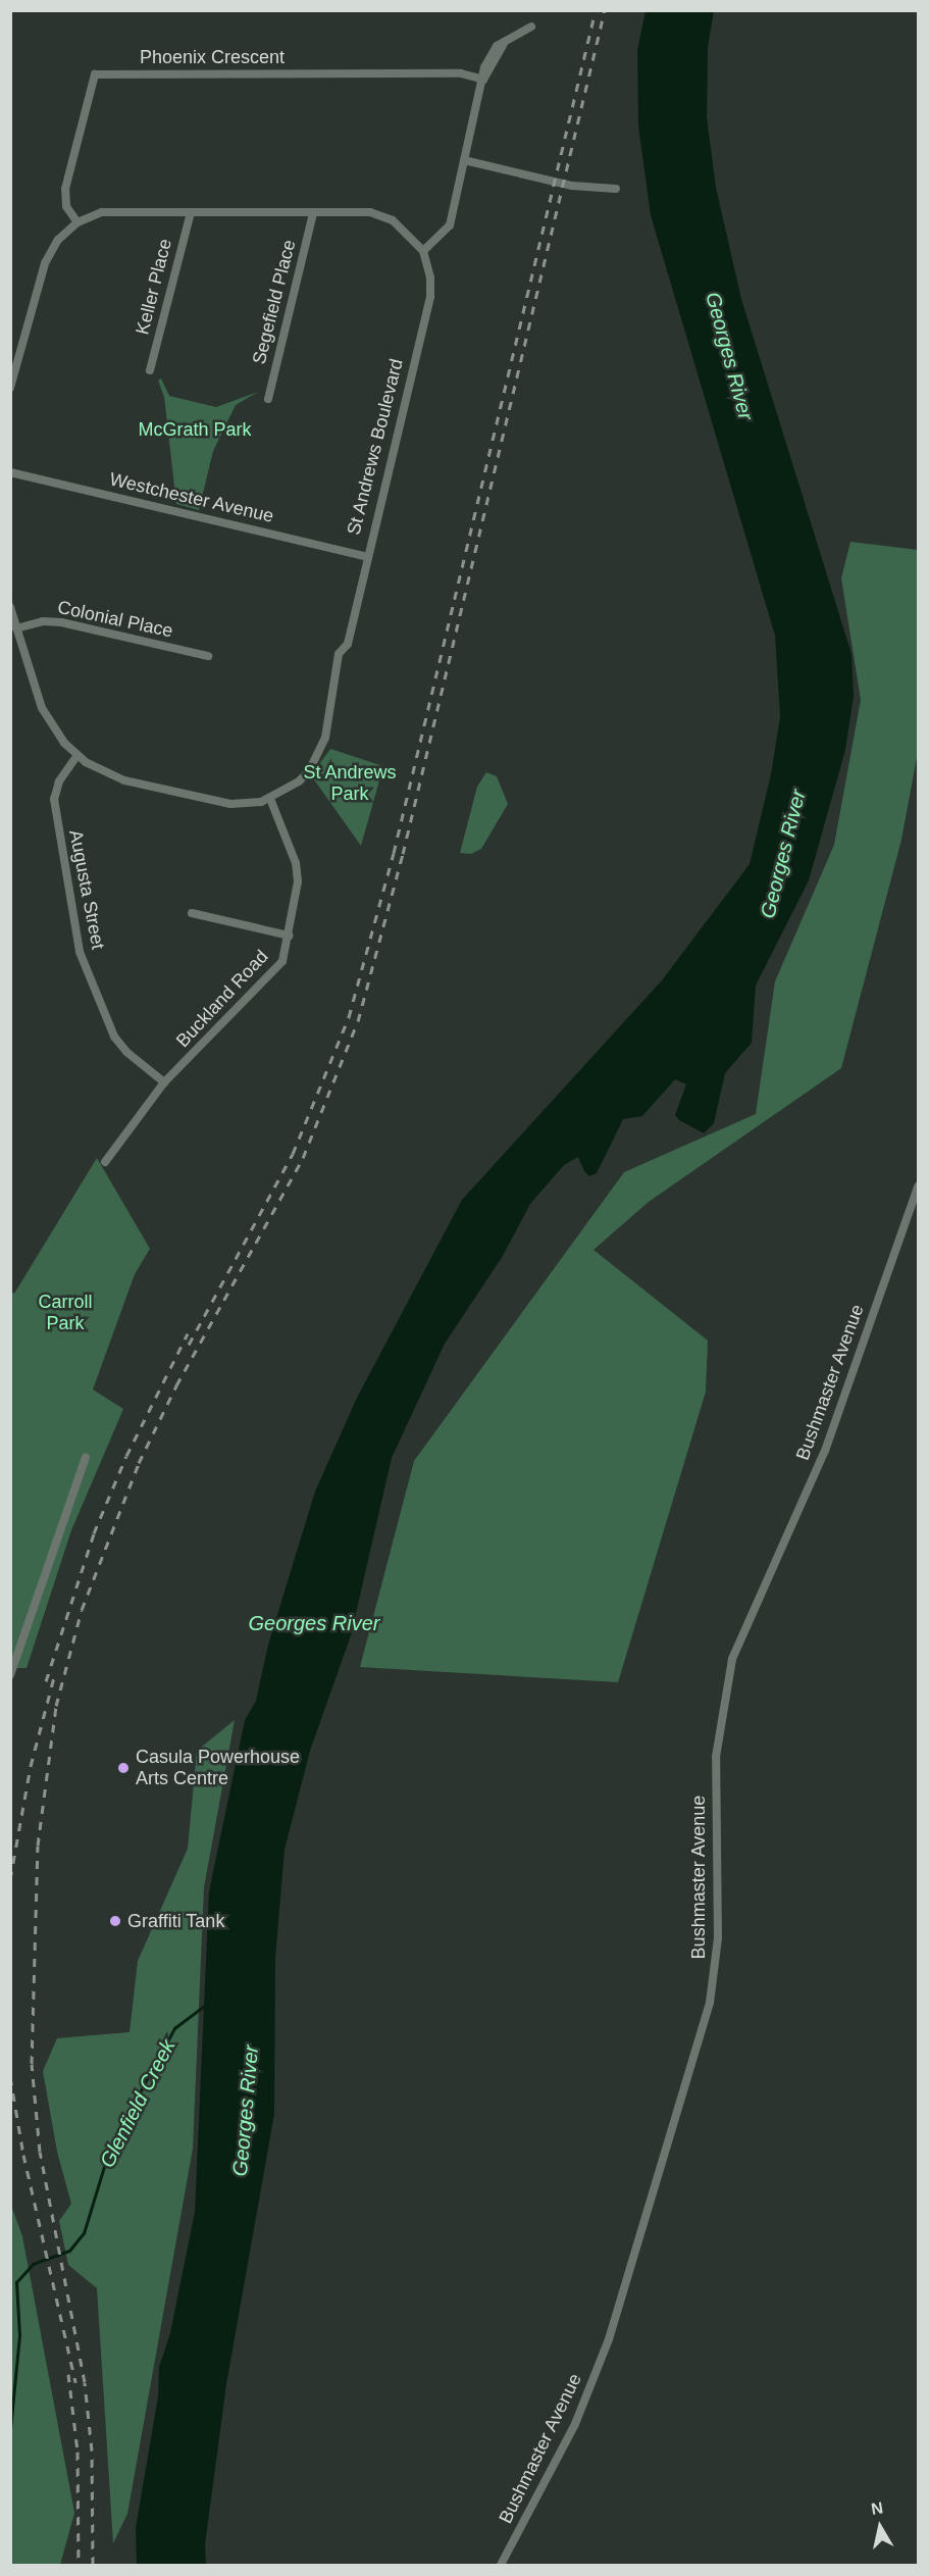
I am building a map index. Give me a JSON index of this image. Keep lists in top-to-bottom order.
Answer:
{
  "streets": {
    "street": [
      "Phoenix Crescent",
      "Keller Place",
      "Segefield Place",
      "St Andrews Boulevard",
      "Westchester Avenue",
      "Colonial Place",
      "Augusta Street",
      "Buckland Road",
      "Bushmaster Avenue"
    ]
  },
  "crossings": [
    ["St Andrews Boulevard", "Westchester Avenue"],
    ["St Andrews Boulevard", "Colonial Place"],
    ["St Andrews Boulevard", "Augusta Street"],
    ["St Andrews Boulevard", "Buckland Road"],
    ["Augusta Street", "Buckland Road"]
  ],
  "water": ["Georges River", "Glenfield Creek"],
  "parks": ["McGrath Park", "St Andrews Park", "Carroll Park"],
  "places": ["Casula Powerhouse Arts Centre", "Graffiti Tank"],
  "north": "top"
}
